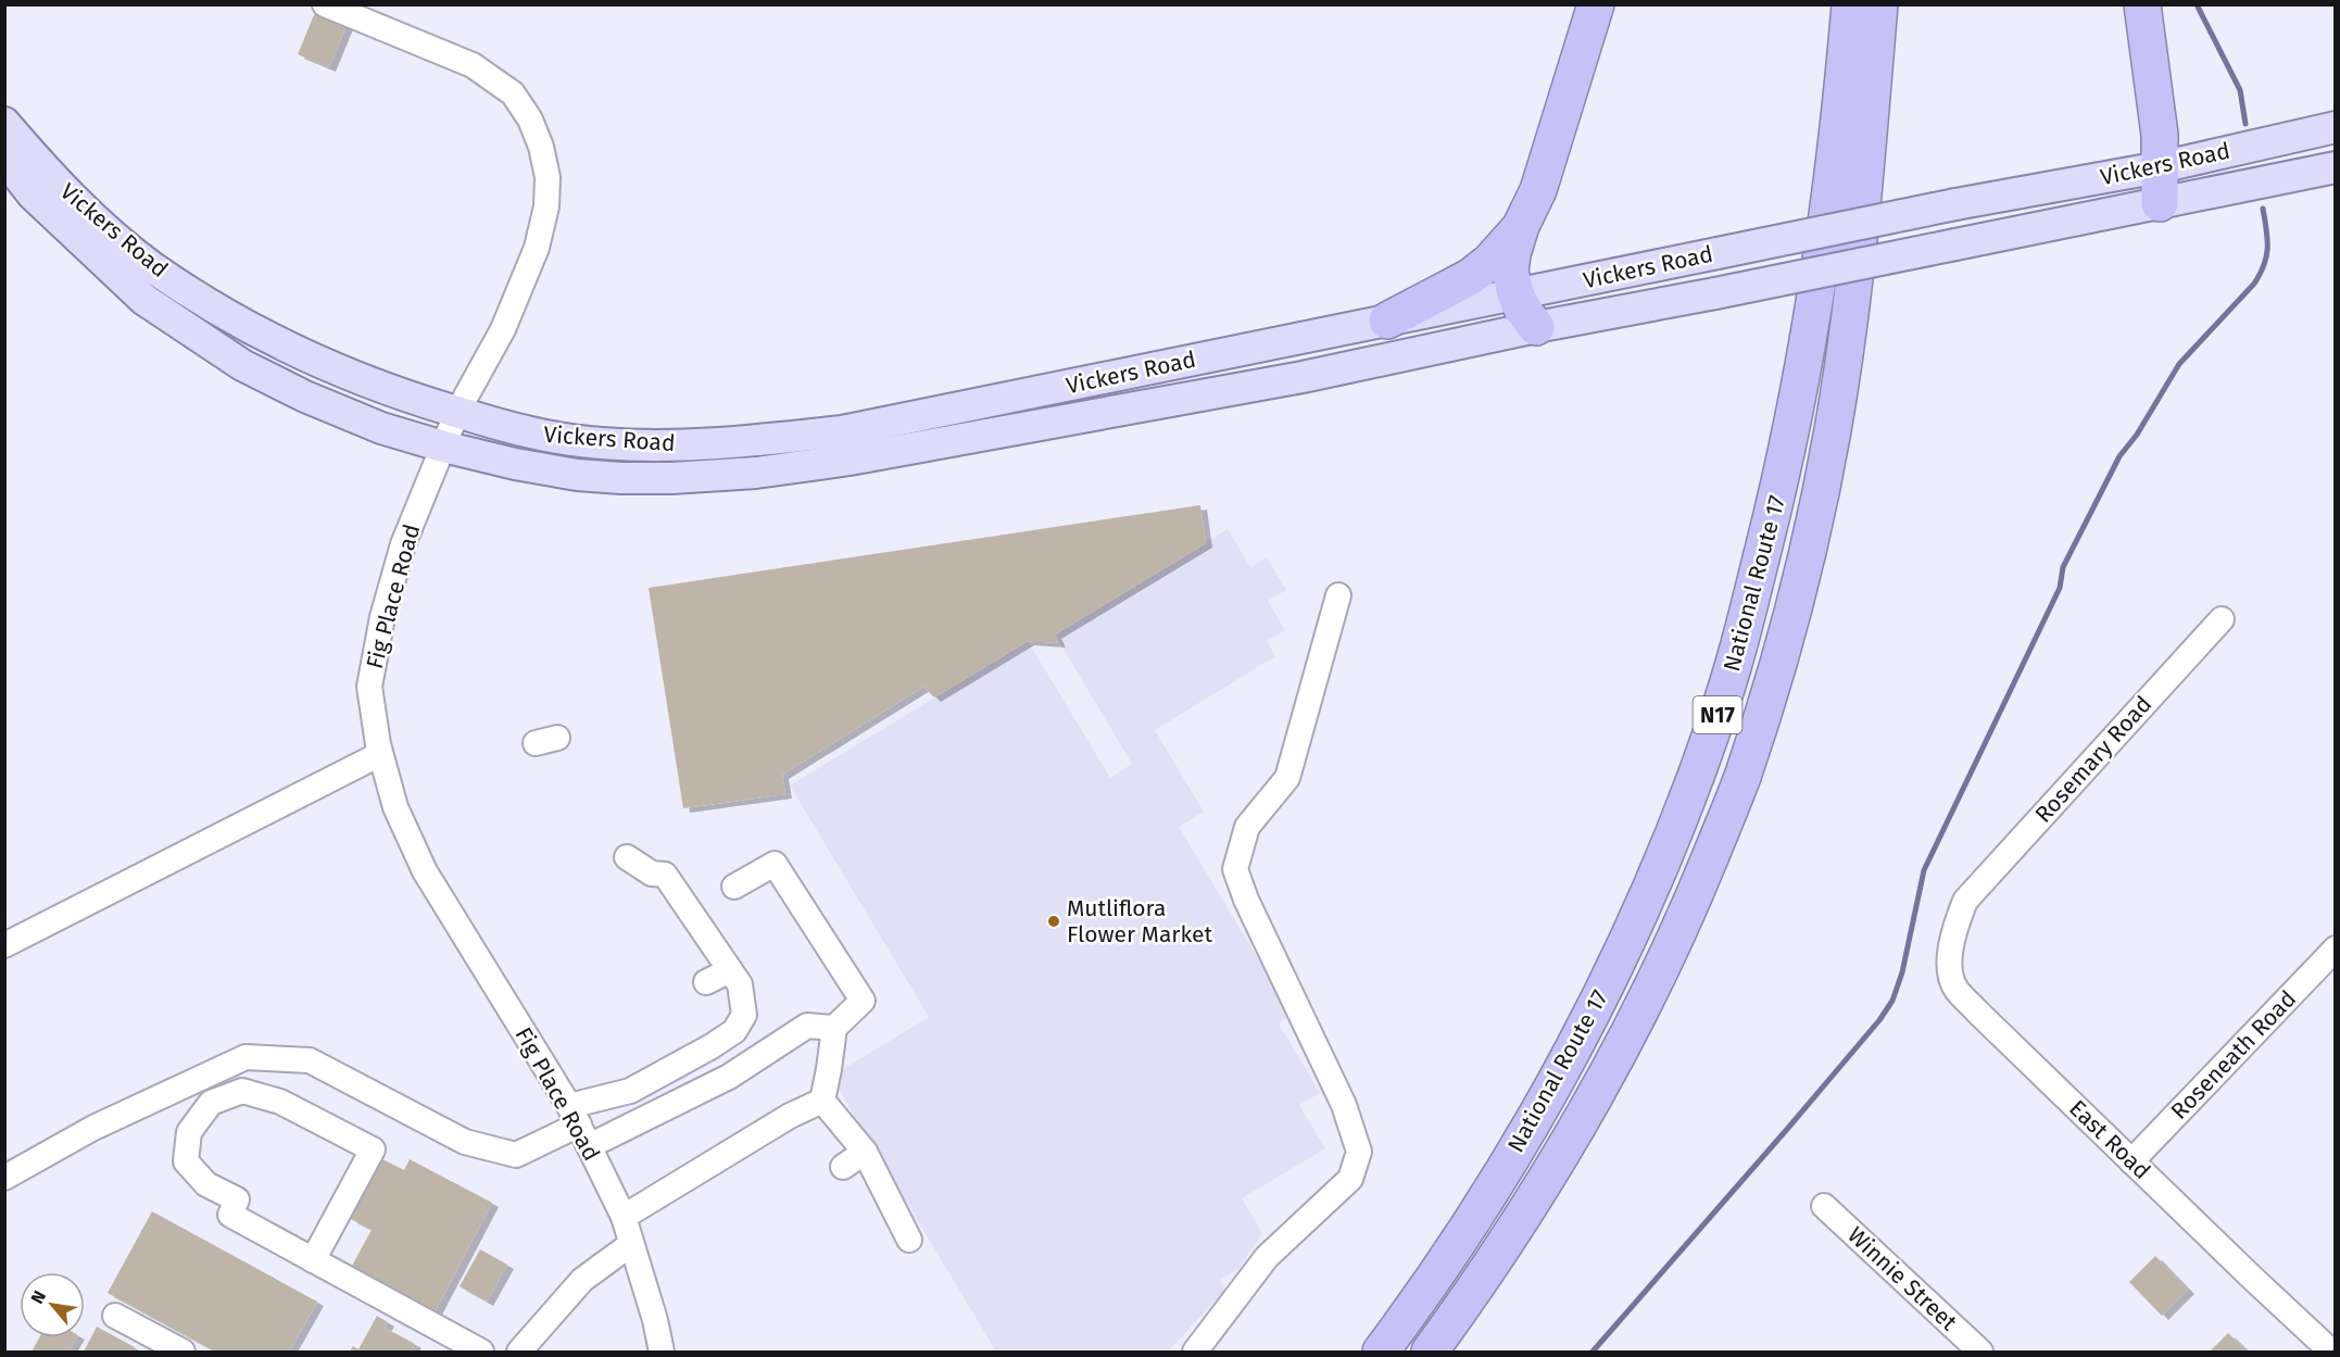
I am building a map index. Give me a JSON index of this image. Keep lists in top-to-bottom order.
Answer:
{
  "streets": {
    "highway": ["National Route 17", "N17"],
    "main road": ["Vickers Road"],
    "street": [
      "Fig Place Road",
      "Rosemary Road",
      "Roseneath Road",
      "East Road",
      "Winnie Street"
    ]
  },
  "crossings": [
    ["Vickers Road", "Fig Place Road"],
    ["Rosemary Road", "East Road"],
    ["Roseneath Road", "East Road"]
  ],
  "places": ["Mutliflora Flower Market"],
  "north": "top left"
}
